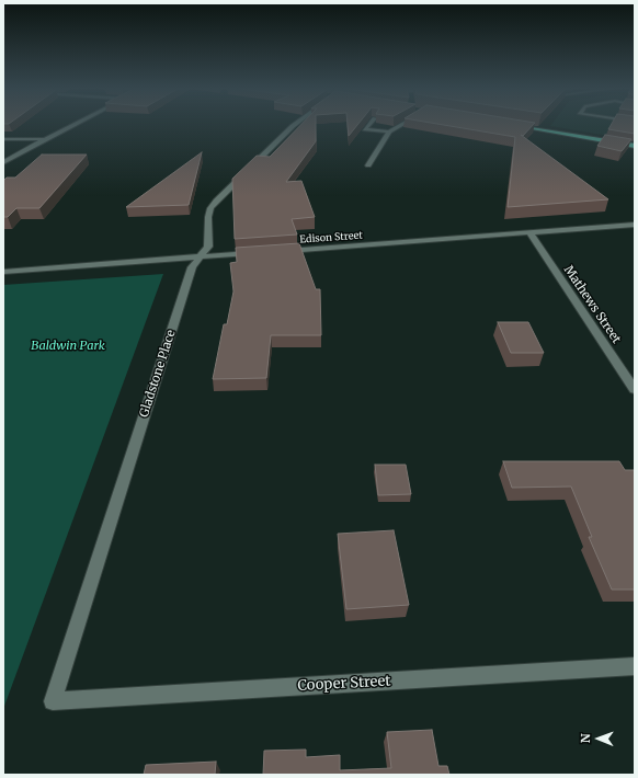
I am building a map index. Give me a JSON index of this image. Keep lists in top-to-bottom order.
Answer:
{
  "streets": {
    "street": [
      "Edison Street",
      "Mathews Street",
      "Gladstone Place",
      "Cooper Street"
    ]
  },
  "crossings": [
    ["Edison Street", "Mathews Street"],
    ["Gladstone Place", "Cooper Street"]
  ],
  "parks": ["Baldwin Park"],
  "north": "left"
}
